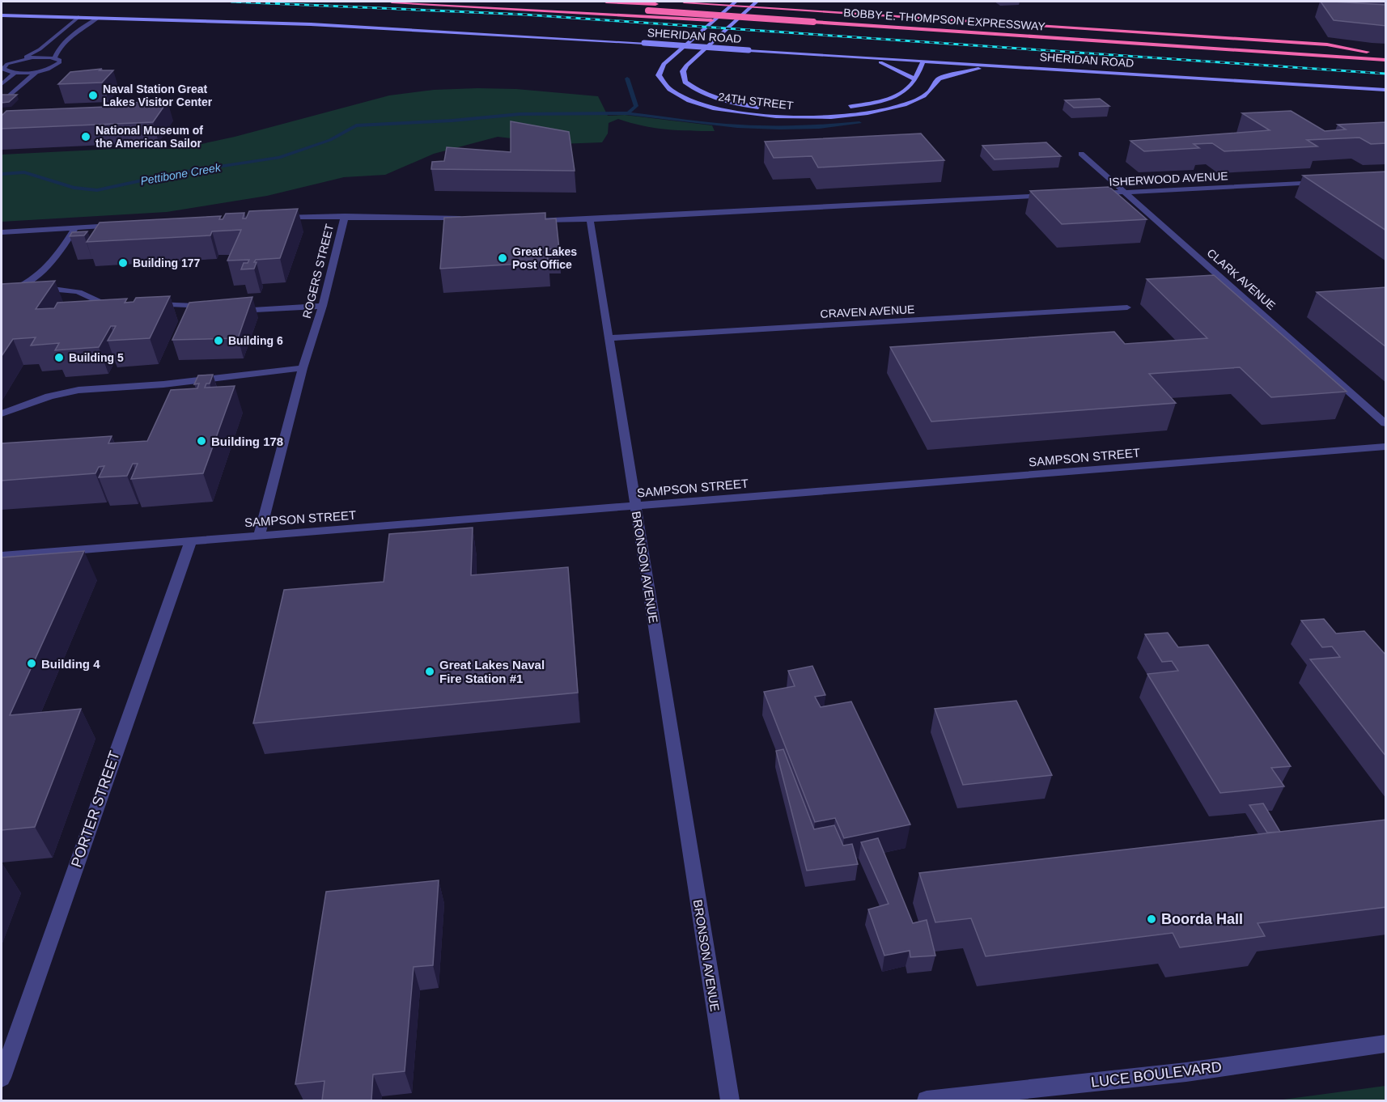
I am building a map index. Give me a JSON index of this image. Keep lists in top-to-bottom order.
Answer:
{
  "streets": {
    "highway": ["BOBBY E. THOMPSON EXPRESSWAY"],
    "main road": ["SHERIDAN ROAD", "24TH STREET"],
    "street": [
      "ISHERWOOD AVENUE",
      "ROGERS STREET",
      "CLARK AVENUE",
      "CRAVEN AVENUE",
      "SAMPSON STREET",
      "BRONSON AVENUE",
      "PORTER STREET",
      "LUCE BOULEVARD"
    ]
  },
  "crossings": [
    ["SHERIDAN ROAD", "24TH STREET"],
    ["ISHERWOOD AVENUE", "CLARK AVENUE"],
    ["ROGERS STREET", "SAMPSON STREET"],
    ["CRAVEN AVENUE", "BRONSON AVENUE"],
    ["SAMPSON STREET", "BRONSON AVENUE"],
    ["SAMPSON STREET", "PORTER STREET"]
  ],
  "water": ["Pettibone Creek"],
  "places": [
    "Naval Station Great Lakes Visitor Center",
    "National Museum of the American Sailor",
    "Great Lakes Post Office",
    "Building 177",
    "Building 6",
    "Building 5",
    "Building 178",
    "Building 4",
    "Great Lakes Naval Fire Station #1",
    "Boorda Hall"
  ]
}
